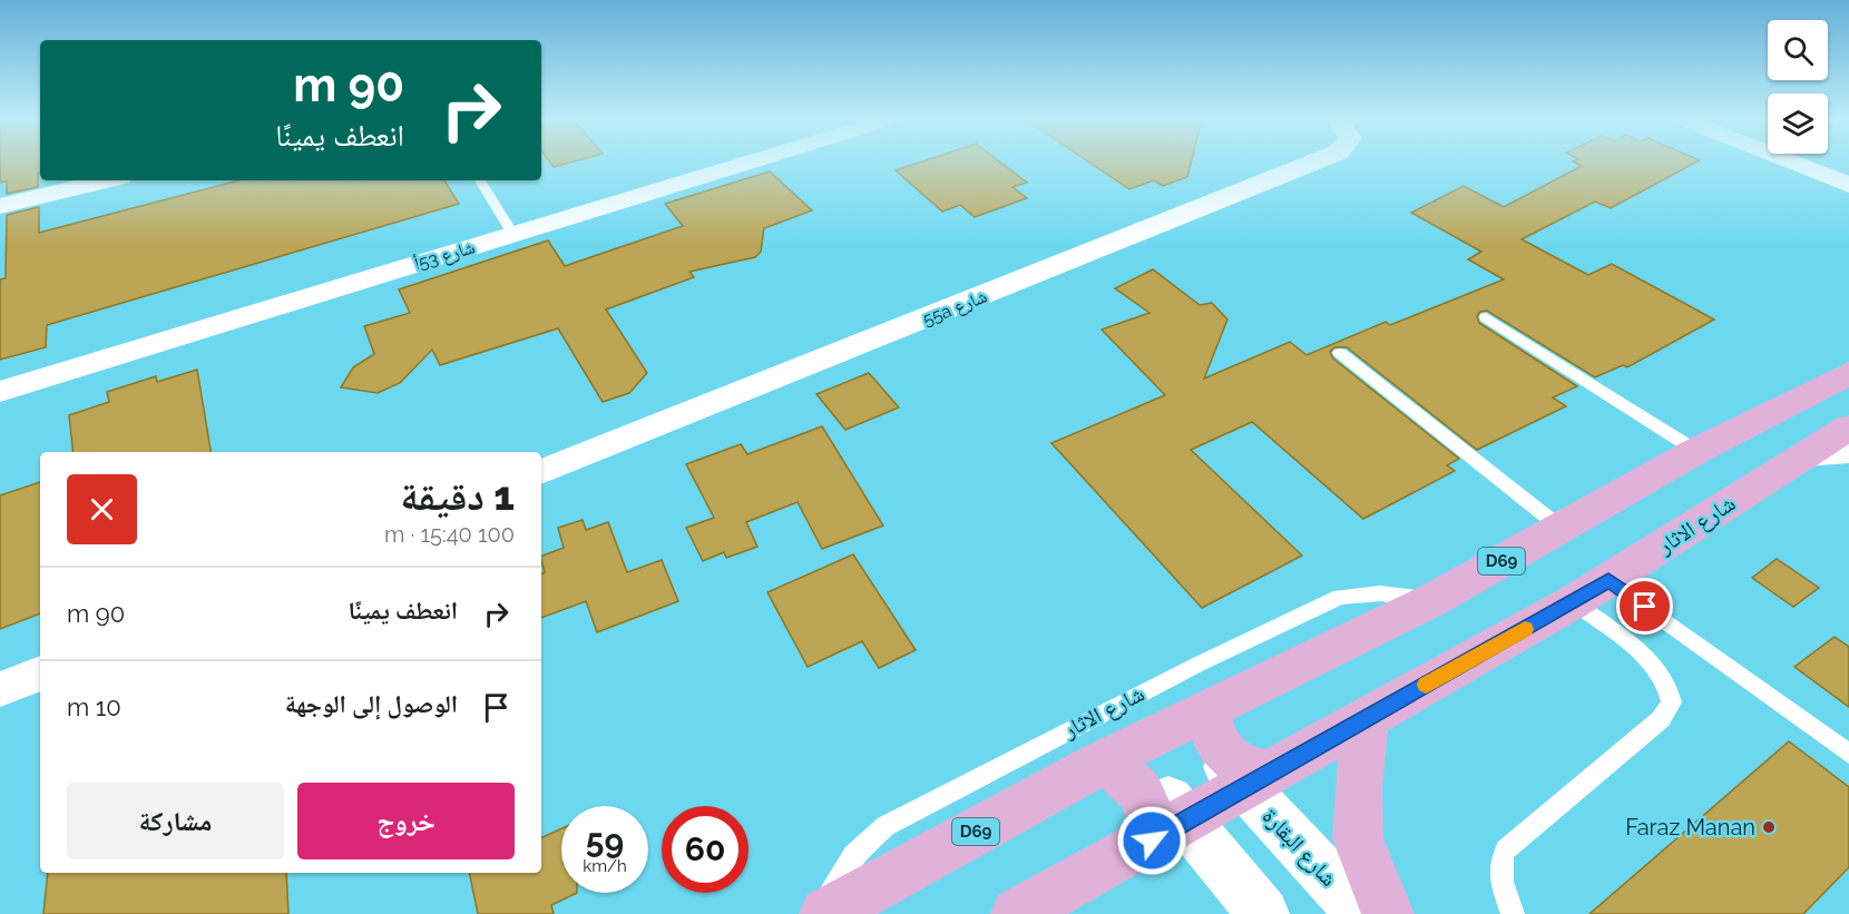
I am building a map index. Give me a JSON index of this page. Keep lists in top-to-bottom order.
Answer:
{
  "streets": {
    "main road": ["شارع الاثار", "D69"],
    "street": ["شارع 53أ", "55a شارع", "شارع البقارة"]
  },
  "crossings": [
    ["شارع الاثار", "شارع البقارة"]
  ],
  "places": ["Faraz Manan"],
  "page": {
    "turn": ["90 m", "انعطف يمينًا"],
    "heading": ["1 دقيقة", "100 m · 15:40"],
    "list": [
      {
        "name": "انعطف يمينًا",
        "value": "90 m"
      },
      {
        "name": "الوصول إلى الوجهة",
        "value": "10 m"
      }
    ],
    "buttons": ["خروج", "مشاركة"],
    "speed": "59 km/h",
    "limit": "60"
  }
}
